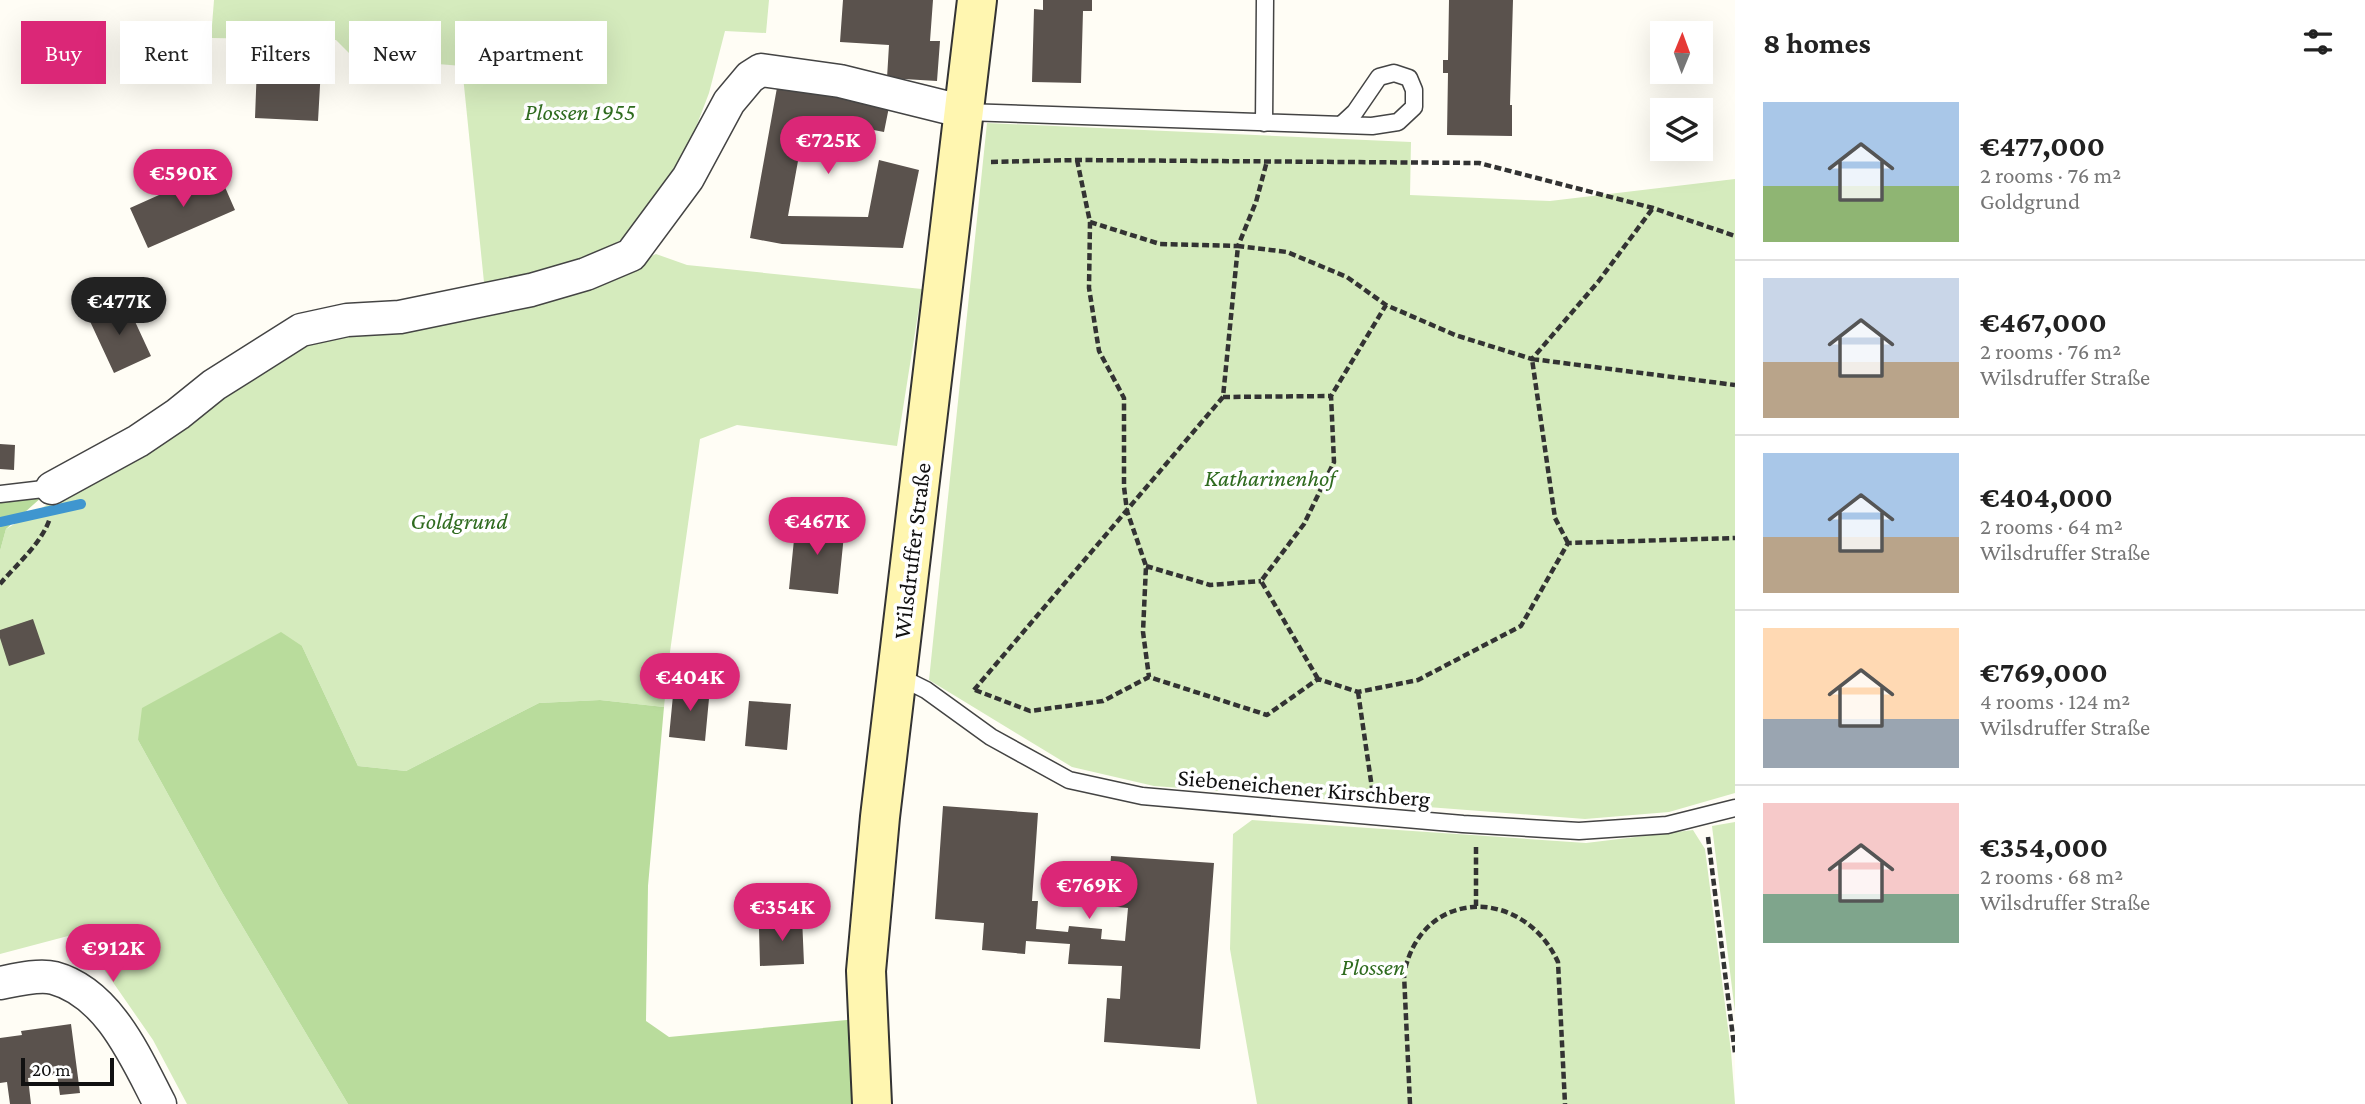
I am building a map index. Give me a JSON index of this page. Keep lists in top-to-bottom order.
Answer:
{
  "streets": {
    "main road": ["Wilsdruffer Straße"],
    "lane": ["Siebeneichener Kirschberg"]
  },
  "crossings": [
    ["Wilsdruffer Straße", "Siebeneichener Kirschberg"]
  ],
  "parks": [
    "Plossen 1955",
    "Katharinenhof",
    "Goldgrund",
    "Plossen"
  ],
  "scale_bar": "20 m",
  "north": "top",
  "page": {
    "heading": "8 homes",
    "chip": [
      "Buy",
      "Rent",
      "Filters",
      "New",
      "Apartment"
    ],
    "list": [
      {
        "name": "€477,000",
        "note": "2 rooms · 76 m² · Goldgrund"
      },
      {
        "name": "€467,000",
        "note": "2 rooms · 76 m² · Wilsdruffer Straße"
      },
      {
        "name": "€404,000",
        "note": "2 rooms · 64 m² · Wilsdruffer Straße"
      },
      {
        "name": "€769,000",
        "note": "4 rooms · 124 m² · Wilsdruffer Straße"
      },
      {
        "name": "€354,000",
        "note": "2 rooms · 68 m² · Wilsdruffer Straße"
      }
    ],
    "price": [
      "€725K",
      "€590K",
      "€477K",
      "€467K",
      "€404K",
      "€769K",
      "€354K",
      "€912K"
    ],
    "scale": "20 m"
  }
}
